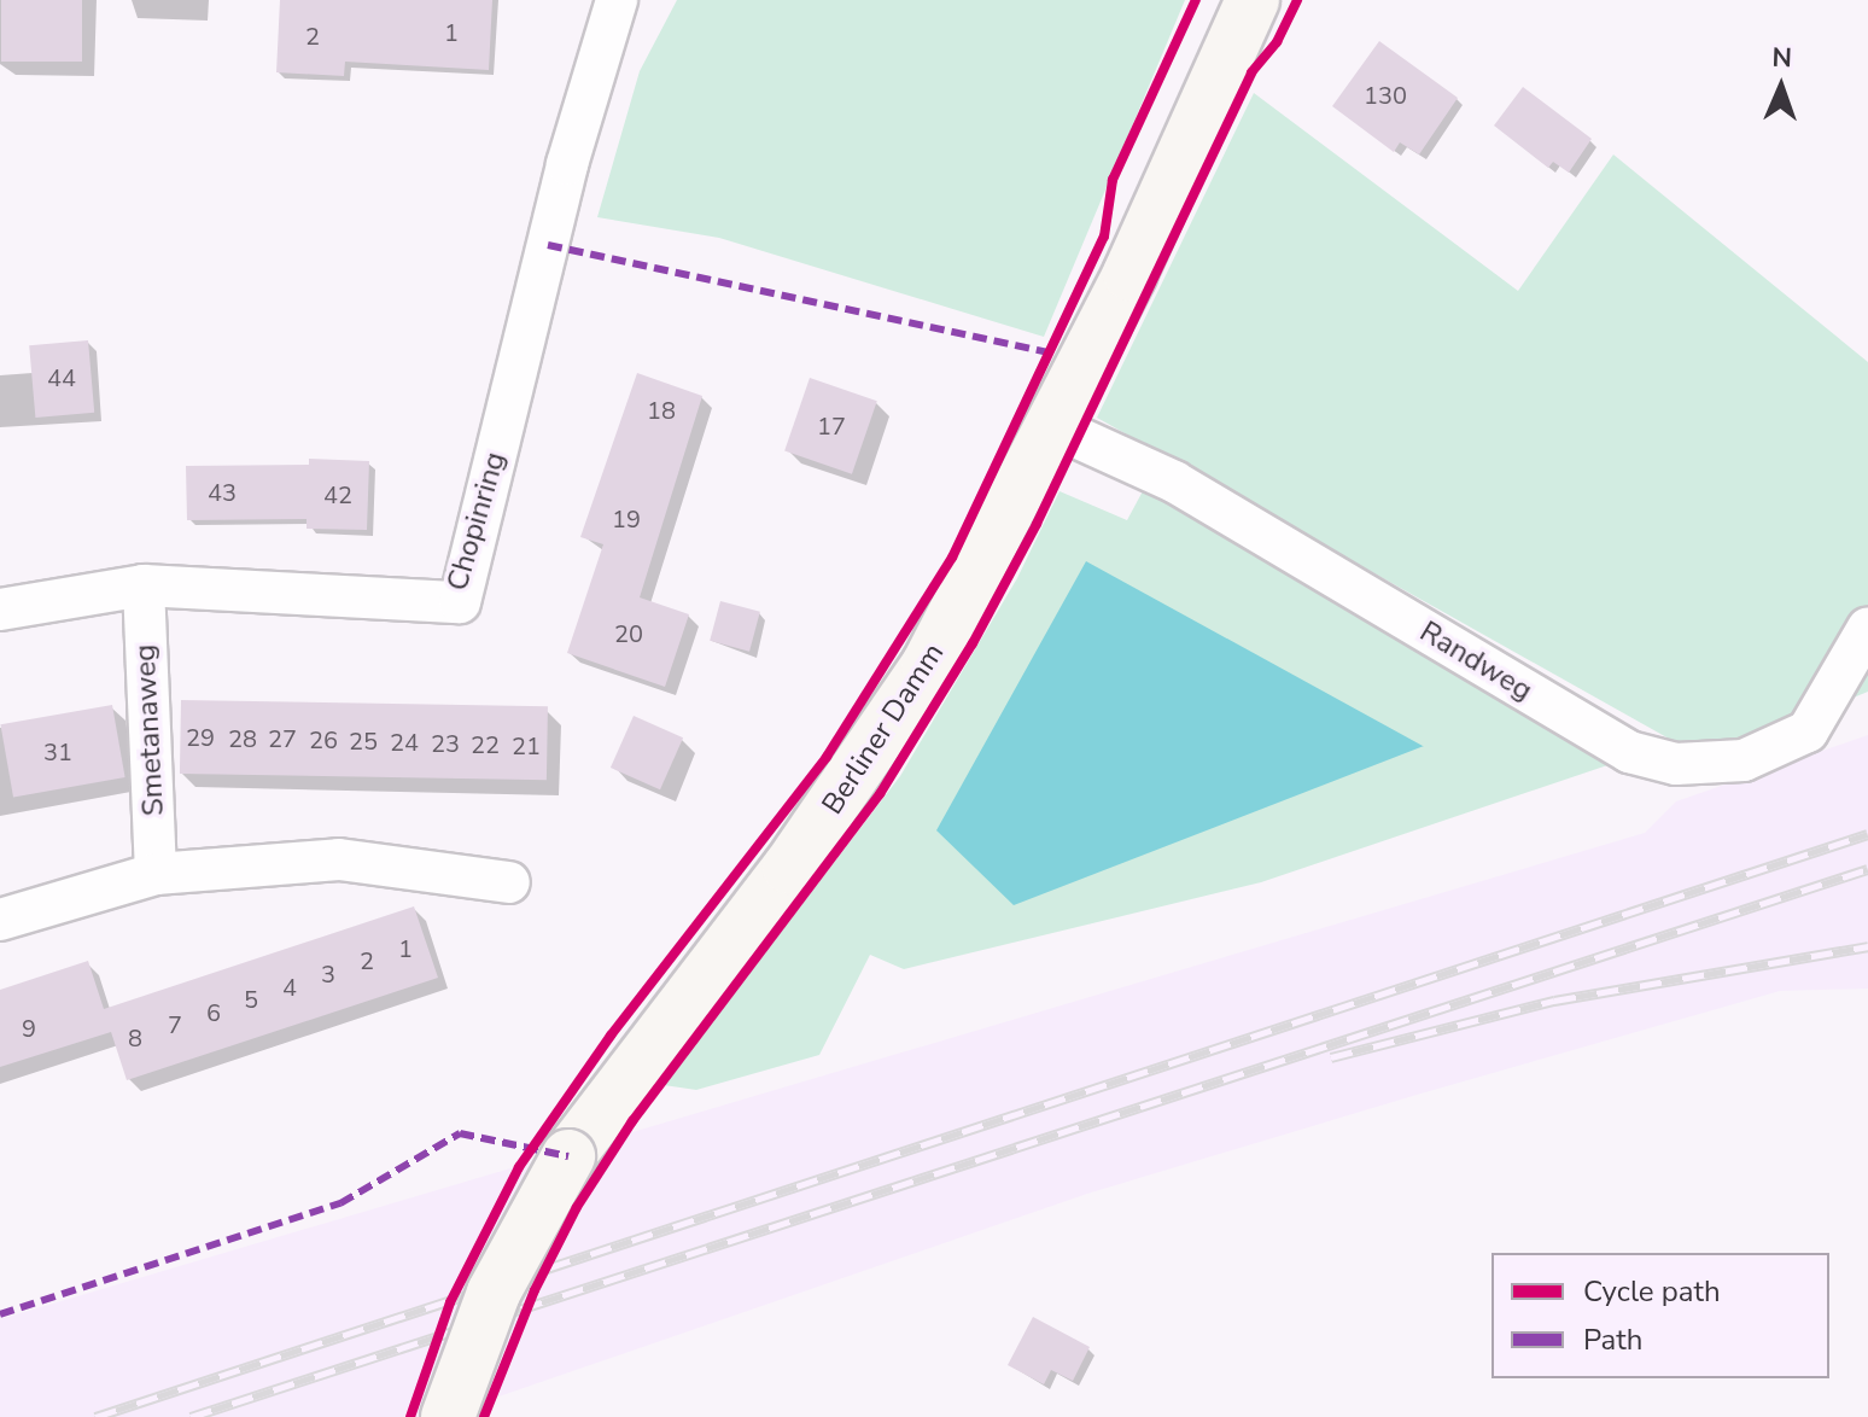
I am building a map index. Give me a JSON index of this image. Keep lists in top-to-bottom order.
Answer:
{
  "streets": {
    "main road": ["Berliner Damm"],
    "street": ["Chopinring", "Randweg", "Smetanaweg"]
  },
  "crossings": [
    ["Chopinring", "Smetanaweg"],
    ["Randweg", "Berliner Damm"]
  ],
  "house_numbers": [
    "1",
    "2",
    "130",
    "44",
    "18",
    "17",
    "43",
    "42",
    "19",
    "20",
    "29",
    "28",
    "27",
    "26",
    "25",
    "24",
    "23",
    "22",
    "21",
    "31",
    "1",
    "2",
    "3",
    "4",
    "5",
    "6",
    "7",
    "9",
    "8"
  ],
  "legend": ["Cycle path", "Path"],
  "north": "top"
}
